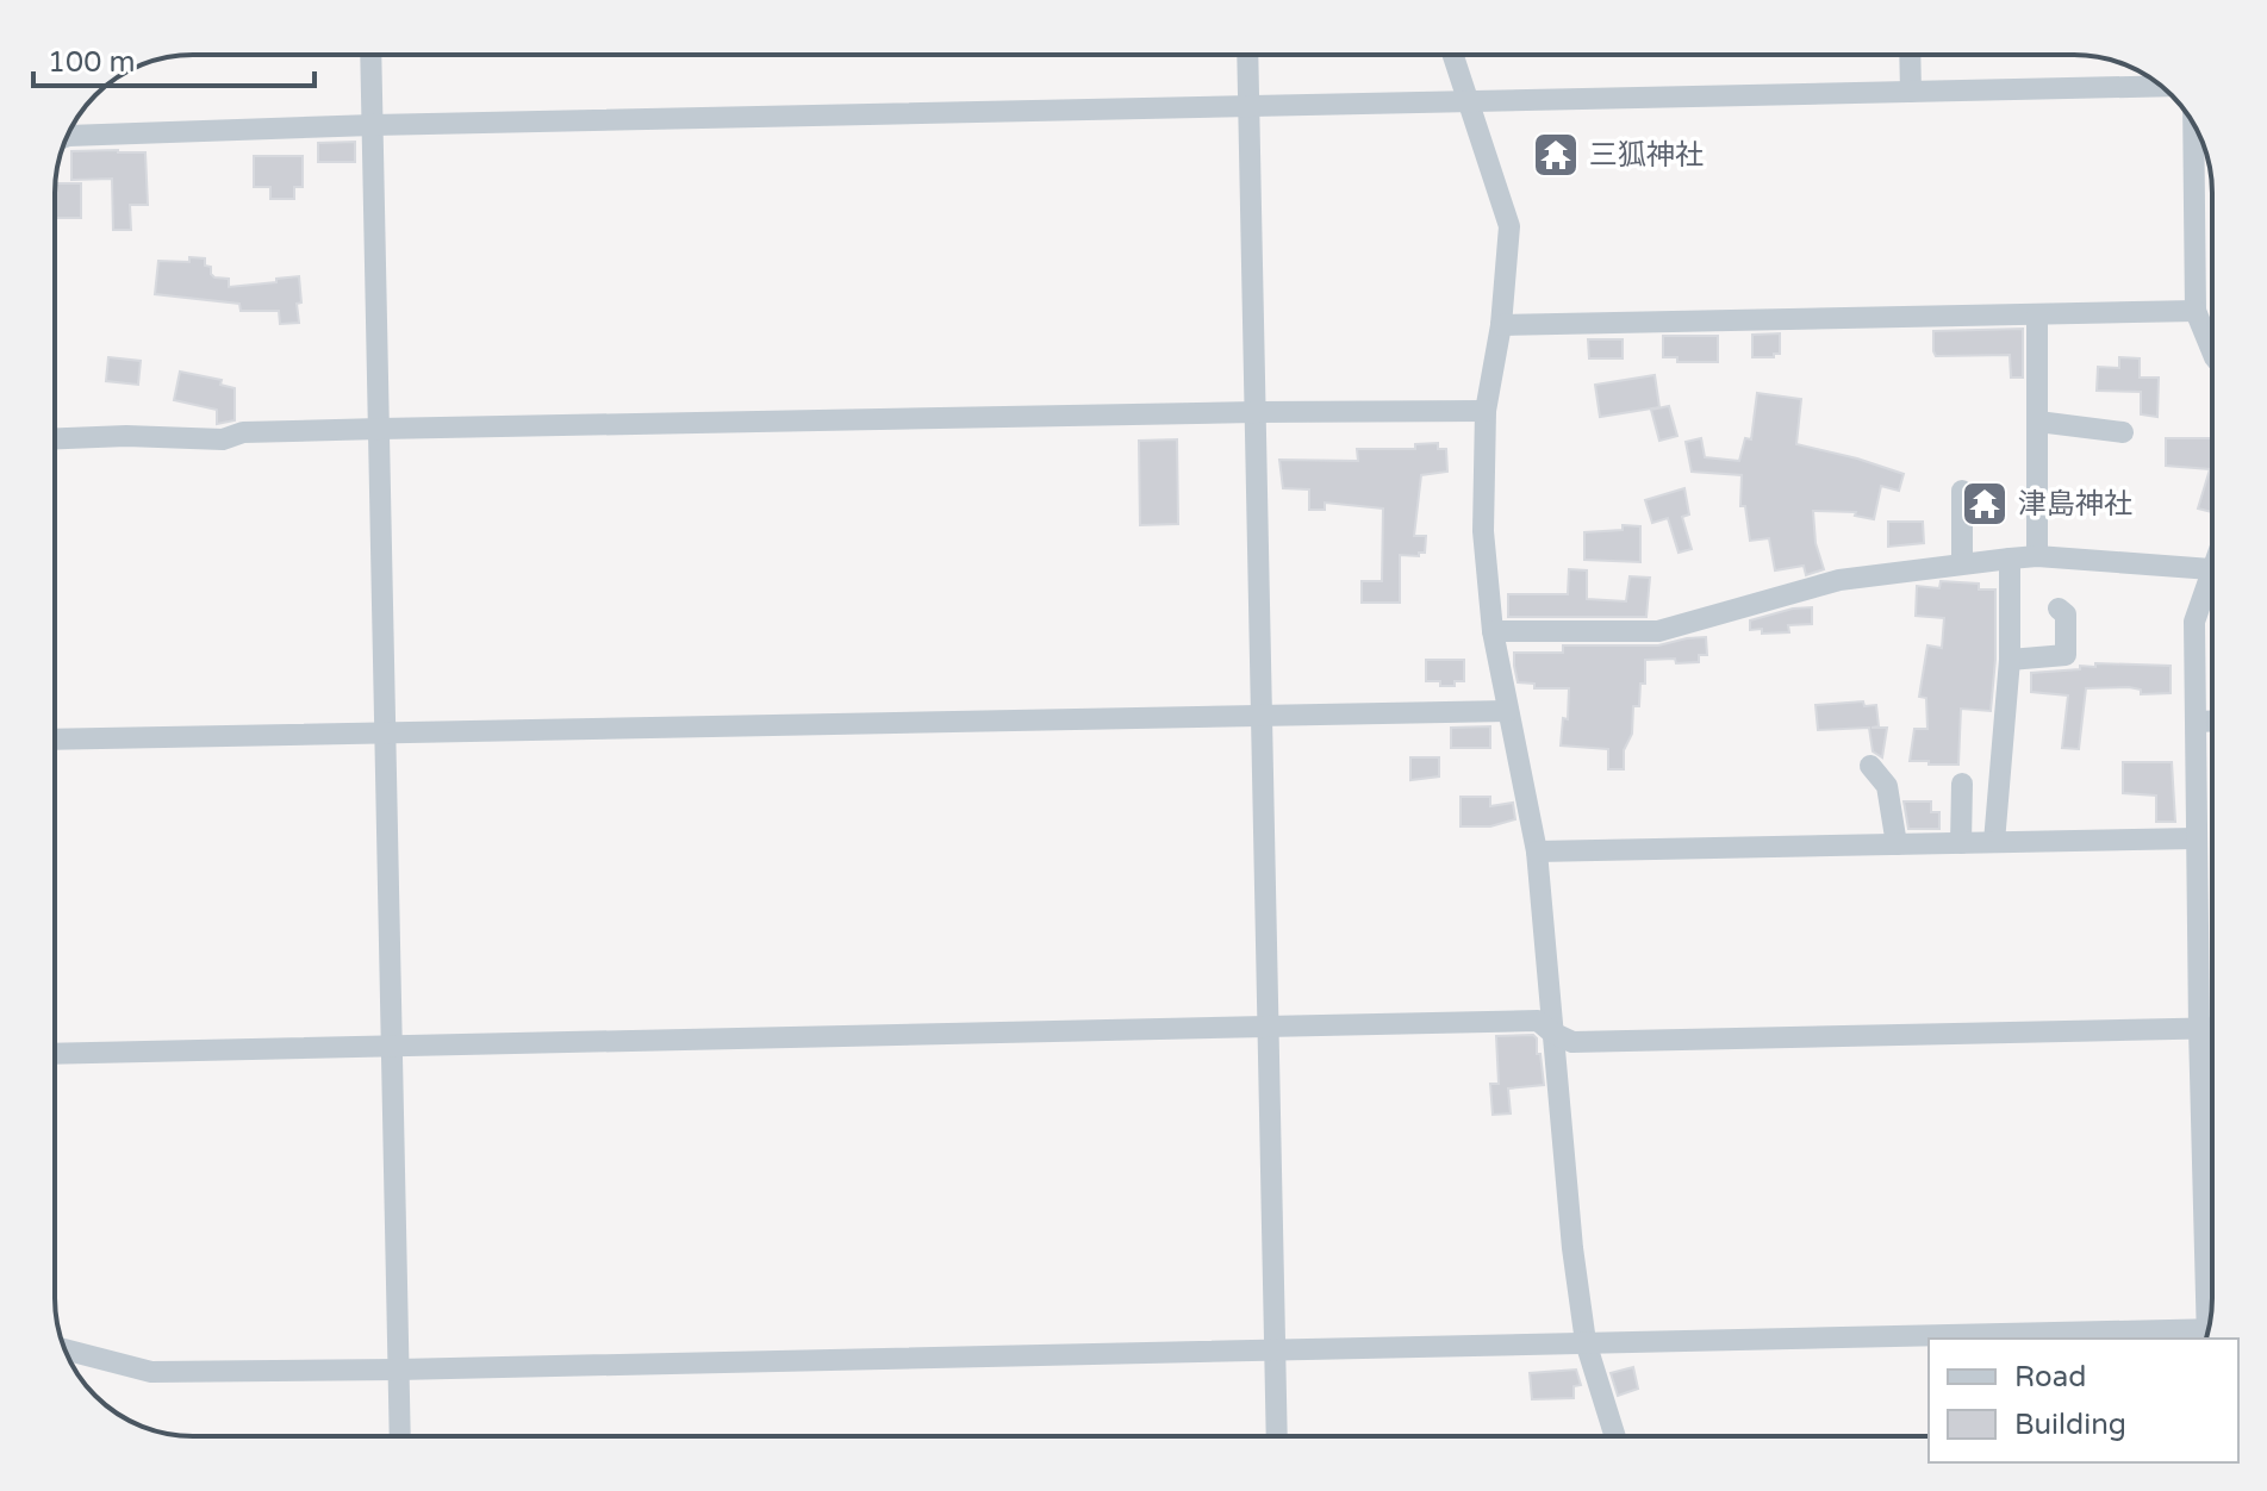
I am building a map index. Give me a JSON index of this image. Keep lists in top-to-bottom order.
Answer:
{
  "places": {
    "temple": ["三狐神社", "津島神社"]
  },
  "legend": ["Road", "Building"],
  "scale_bar": "100 m"
}
